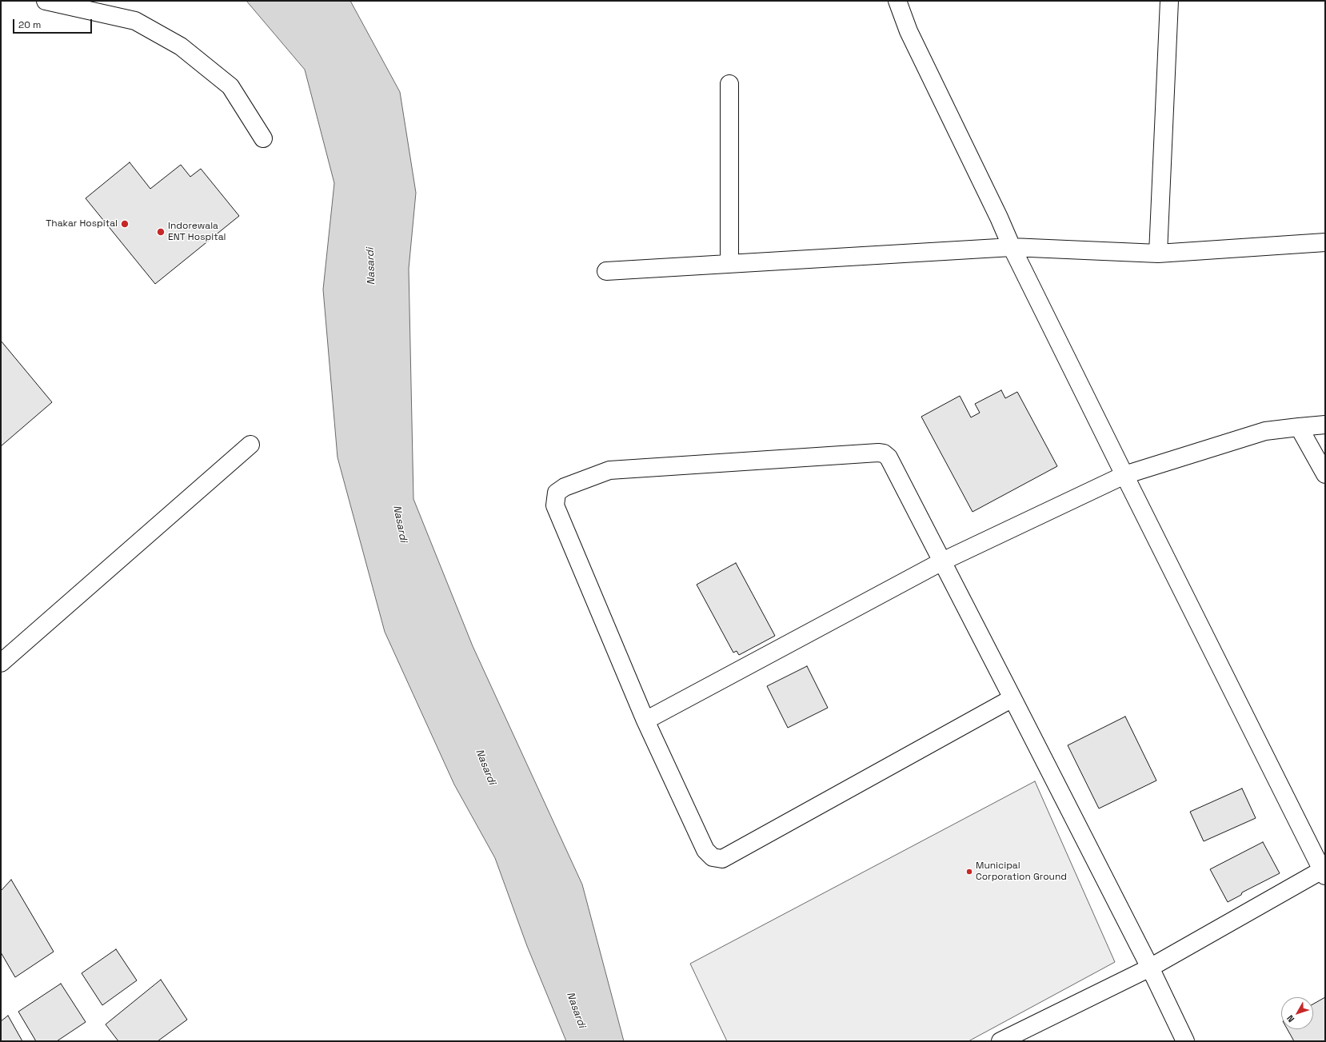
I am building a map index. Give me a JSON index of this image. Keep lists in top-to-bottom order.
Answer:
{
  "water": ["Nasardi"],
  "places": ["Thakar Hospital", "Indorewala ENT Hospital", "Municipal Corporation Ground"],
  "scale_bar": "20 m",
  "north": "bottom left"
}
